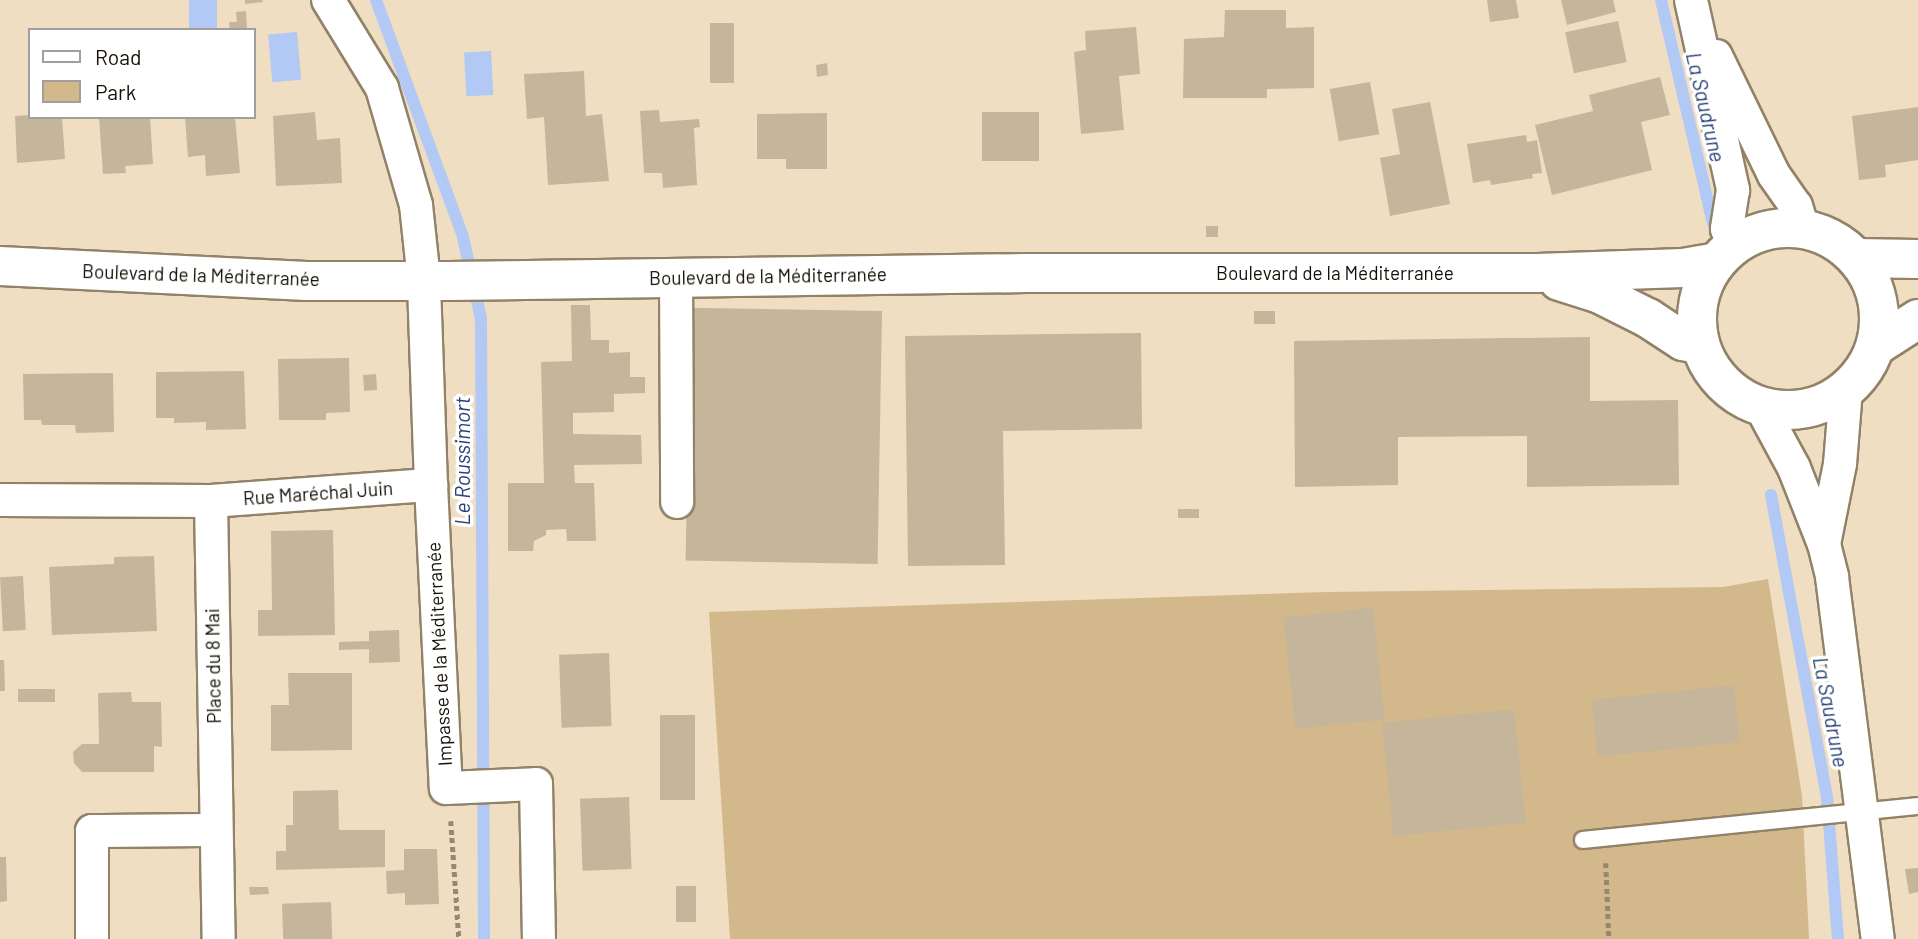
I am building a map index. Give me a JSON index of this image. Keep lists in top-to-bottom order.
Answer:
{
  "streets": {
    "main road": ["Boulevard de la Méditerranée"],
    "street": ["Rue Maréchal Juin", "Impasse de la Méditerranée", "Place du 8 Mai"]
  },
  "crossings": [
    ["Rue Maréchal Juin", "Impasse de la Méditerranée"],
    ["Rue Maréchal Juin", "Place du 8 Mai"]
  ],
  "water": ["La Saudrune", "Le Roussimort"],
  "legend": ["Road", "Park"]
}
